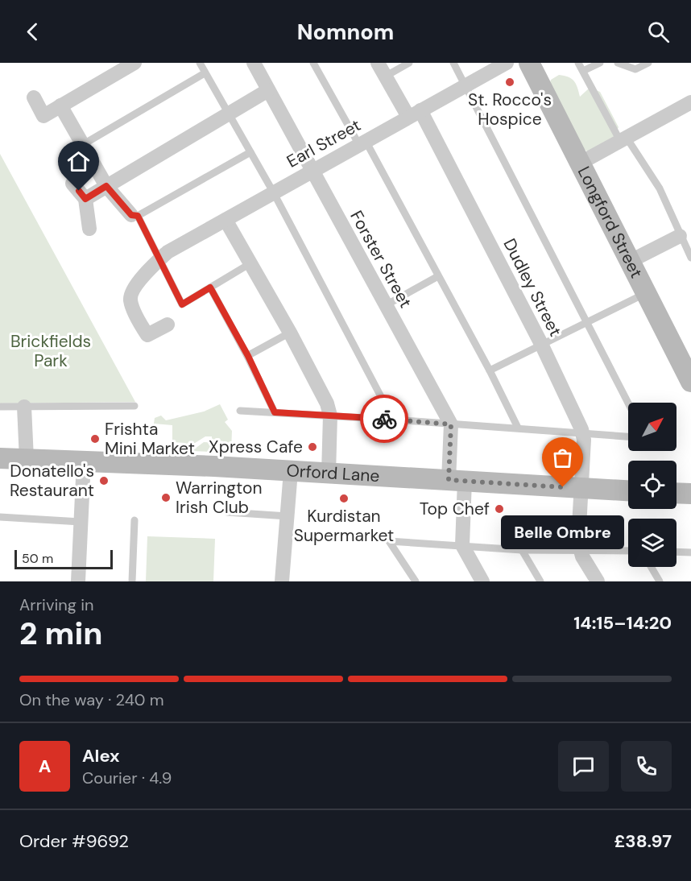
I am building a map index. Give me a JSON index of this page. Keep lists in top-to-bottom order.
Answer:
{
  "streets": {
    "street": [
      "Earl Street",
      "Longford Street",
      "Forster Street",
      "Dudley Street",
      "Orford Lane"
    ]
  },
  "crossings": [
    ["Earl Street", "Forster Street"],
    ["Earl Street", "Dudley Street"],
    ["Dudley Street", "Orford Lane"]
  ],
  "parks": ["Brickfields Park"],
  "places": [
    "St. Rocco's Hospice",
    "Frishta Mini Market",
    "Xpress Cafe",
    "Donatello's Restaurant",
    "Belle Ombre",
    "Warrington Irish Club",
    "Kurdistan Supermarket",
    "Top Chef"
  ],
  "scale_bar": "50 m",
  "north": "top right",
  "page": {
    "header": "Nomnom",
    "bubble": "Belle Ombre",
    "scale": "50 m",
    "heading": ["2 min", "Arriving in", "14:15–14:20"],
    "panel": [
      "Alex",
      "Courier · 4.9",
      "Order #9692",
      "£38.97"
    ],
    "bar": "On the way · 240 m",
    "round": "A"
  }
}
